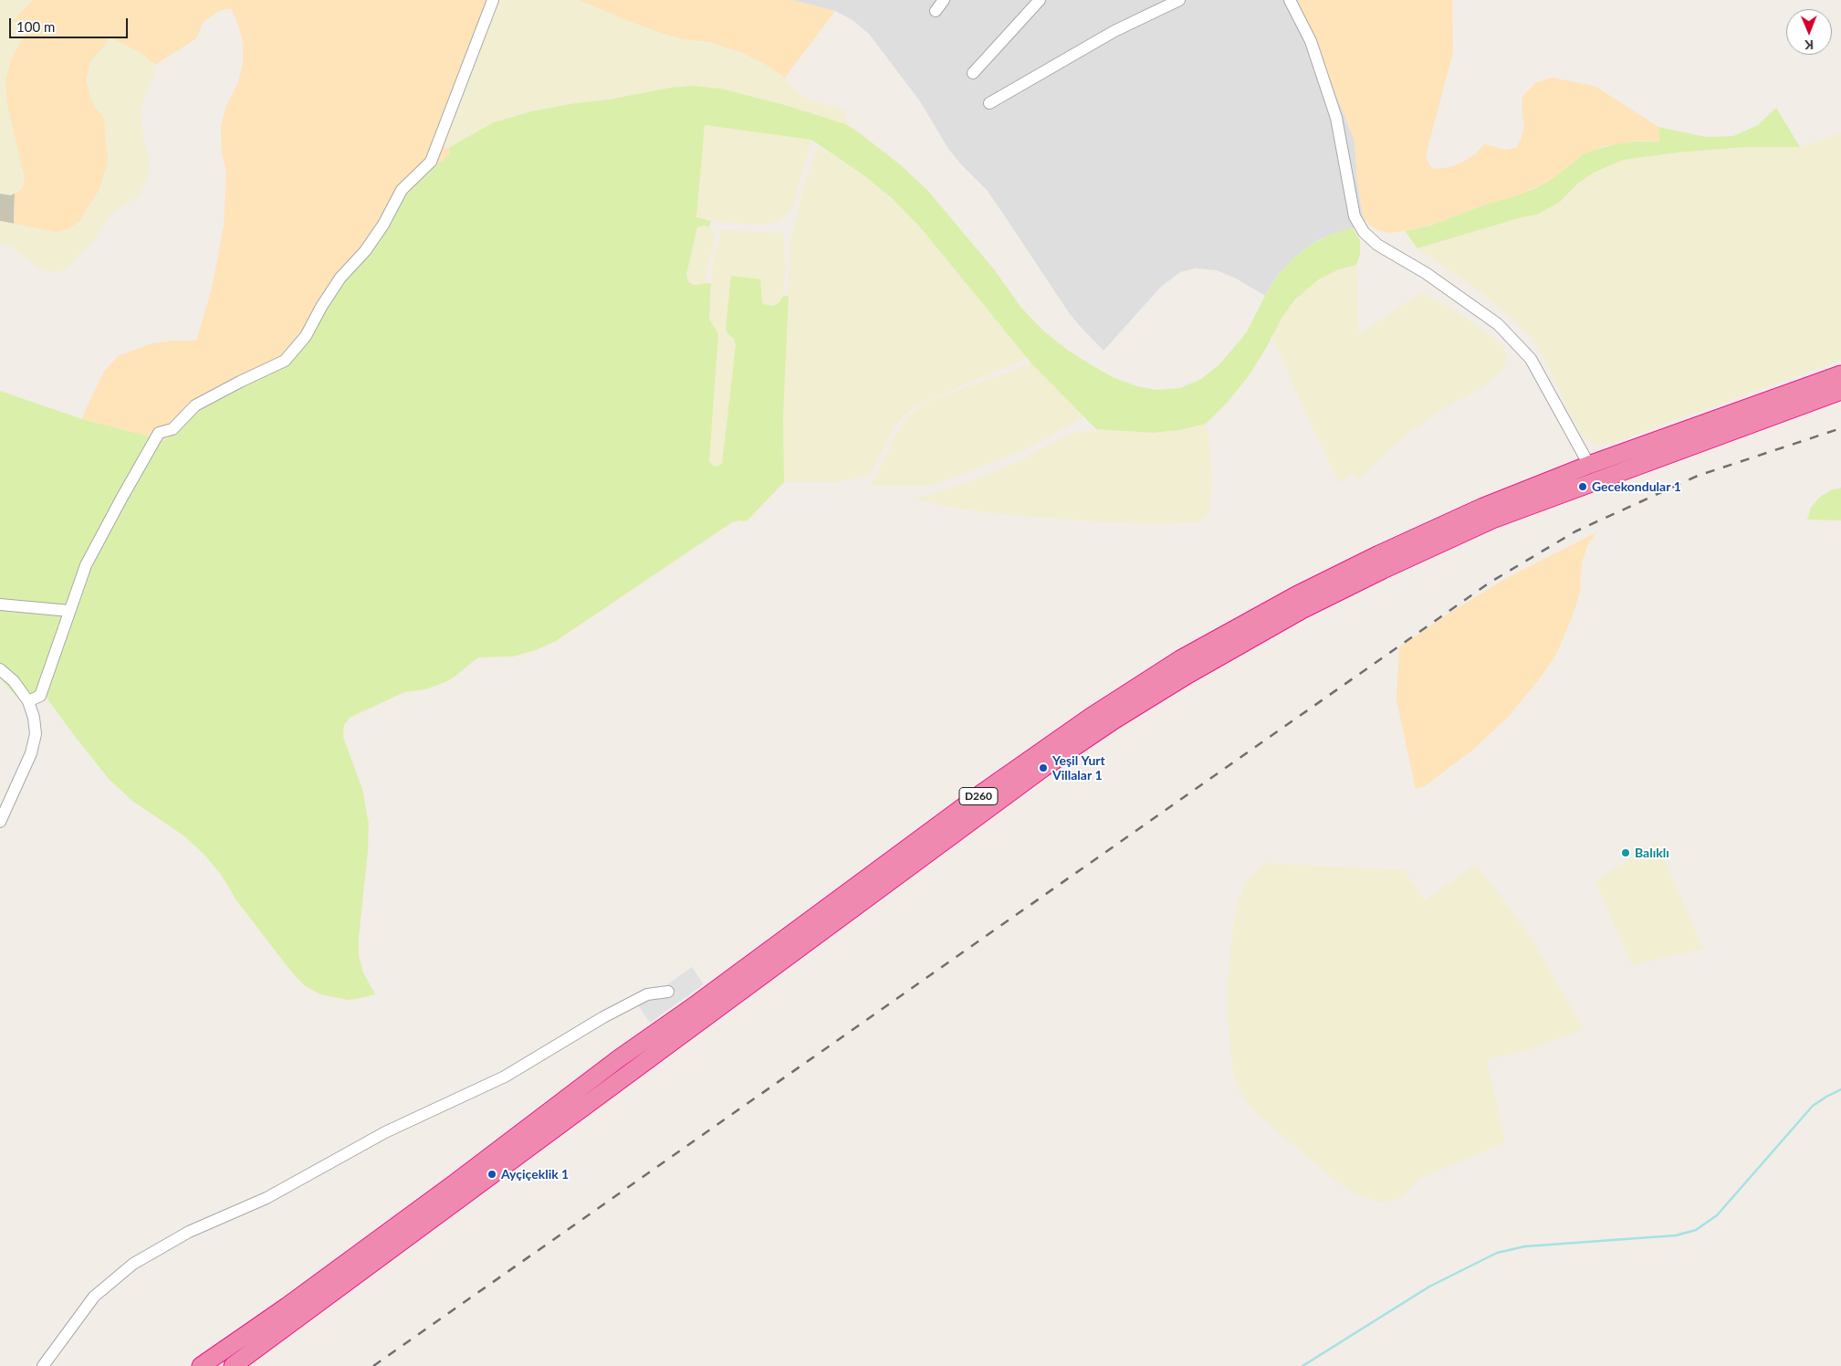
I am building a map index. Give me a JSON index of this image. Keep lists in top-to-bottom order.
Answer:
{
  "streets": {
    "highway": ["D260"]
  },
  "places": [
    "Gecekondular 1",
    "Yeşil Yurt Villalar 1",
    "Balıklı",
    "Ayçiçeklik 1"
  ],
  "scale_bar": "100 m",
  "north": "bottom"
}
